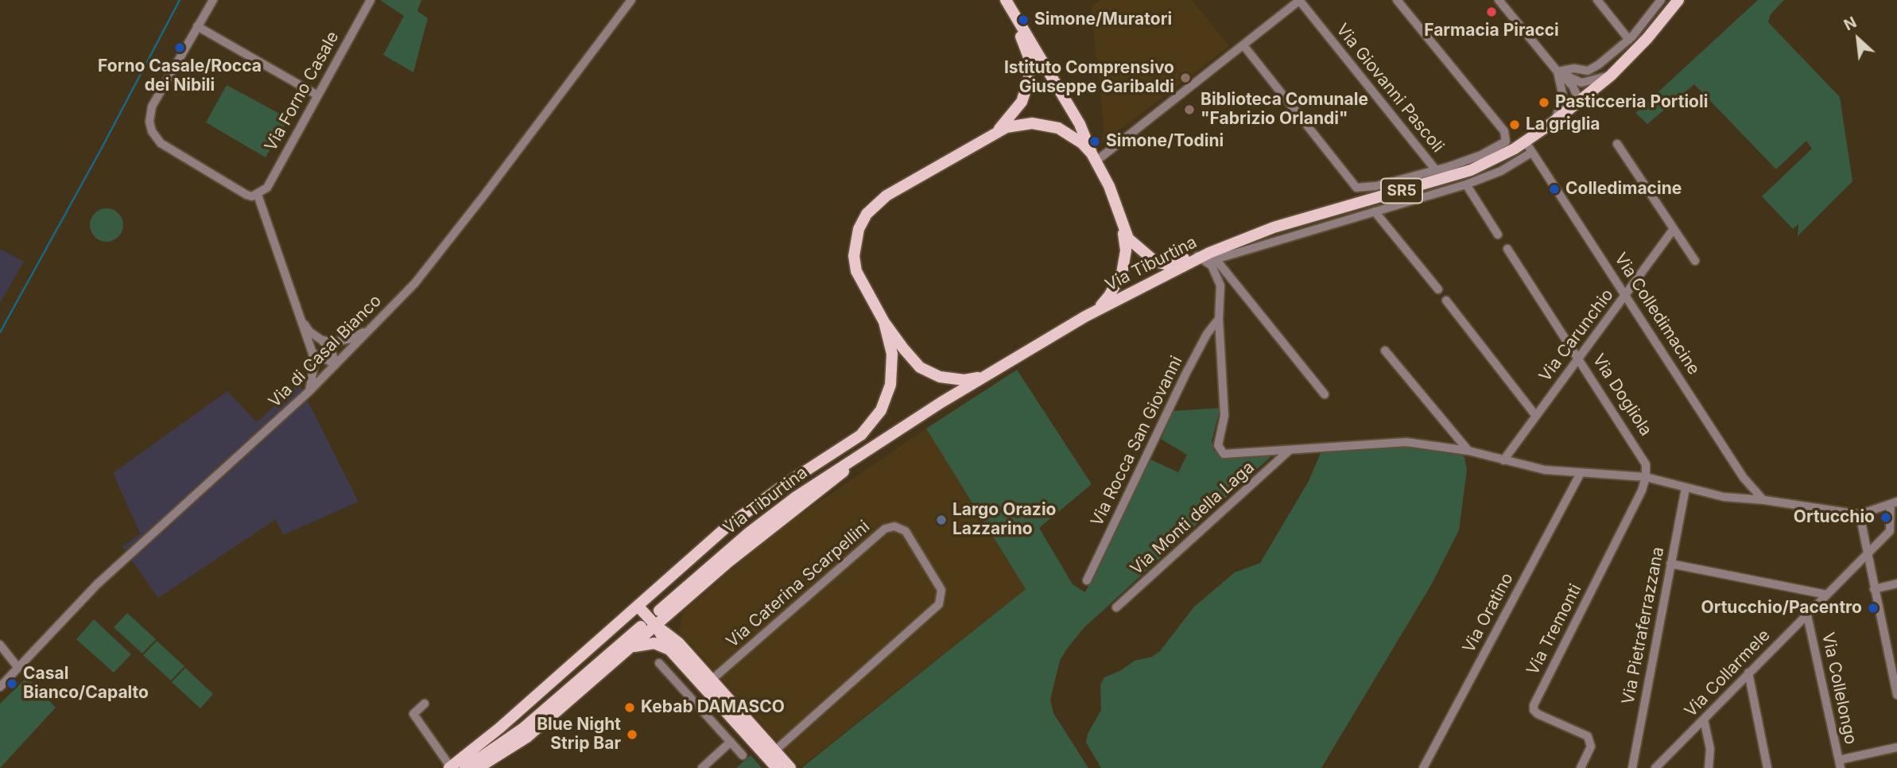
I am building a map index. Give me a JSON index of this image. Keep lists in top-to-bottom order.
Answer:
{
  "streets": {
    "main road": ["SR5", "Via Tiburtina"],
    "street": [
      "Via Giovanni Pascoli",
      "Via Forno Casale",
      "Via Colledimacine",
      "Via Carunchio",
      "Via di Casal Bianco",
      "Via Dogliola",
      "Via Rocca San Giovanni",
      "Via Monti della Laga",
      "Via Caterina Scarpellini",
      "Via Oratino",
      "Via Pietraferrazzana",
      "Via Tremonti",
      "Via Collarmele",
      "Via Collelongo"
    ]
  },
  "crossings": [
    ["Via Tiburtina", "Via Colledimacine"],
    ["Via Colledimacine", "Via Carunchio"],
    ["Via Carunchio", "Via Dogliola"],
    ["Via Dogliola", "Via Tremonti"],
    ["Via Collarmele", "Via Collelongo"]
  ],
  "places": [
    "Farmacia Piracci",
    "Simone/Muratori",
    "Forno Casale/Rocca dei Nibili",
    "Istituto Comprensivo Giuseppe Garibaldi",
    "Pasticceria Portioli",
    "Biblioteca Comunale \"Fabrizio Orlandi\"",
    "La griglia",
    "Simone/Todini",
    "Colledimacine",
    "Ortucchio",
    "Largo Orazio Lazzarino",
    "Ortucchio/Pacentro",
    "Casal Bianco/Capalto",
    "Kebab DAMASCO",
    "Blue Night Strip Bar"
  ],
  "north": "top left"
}
